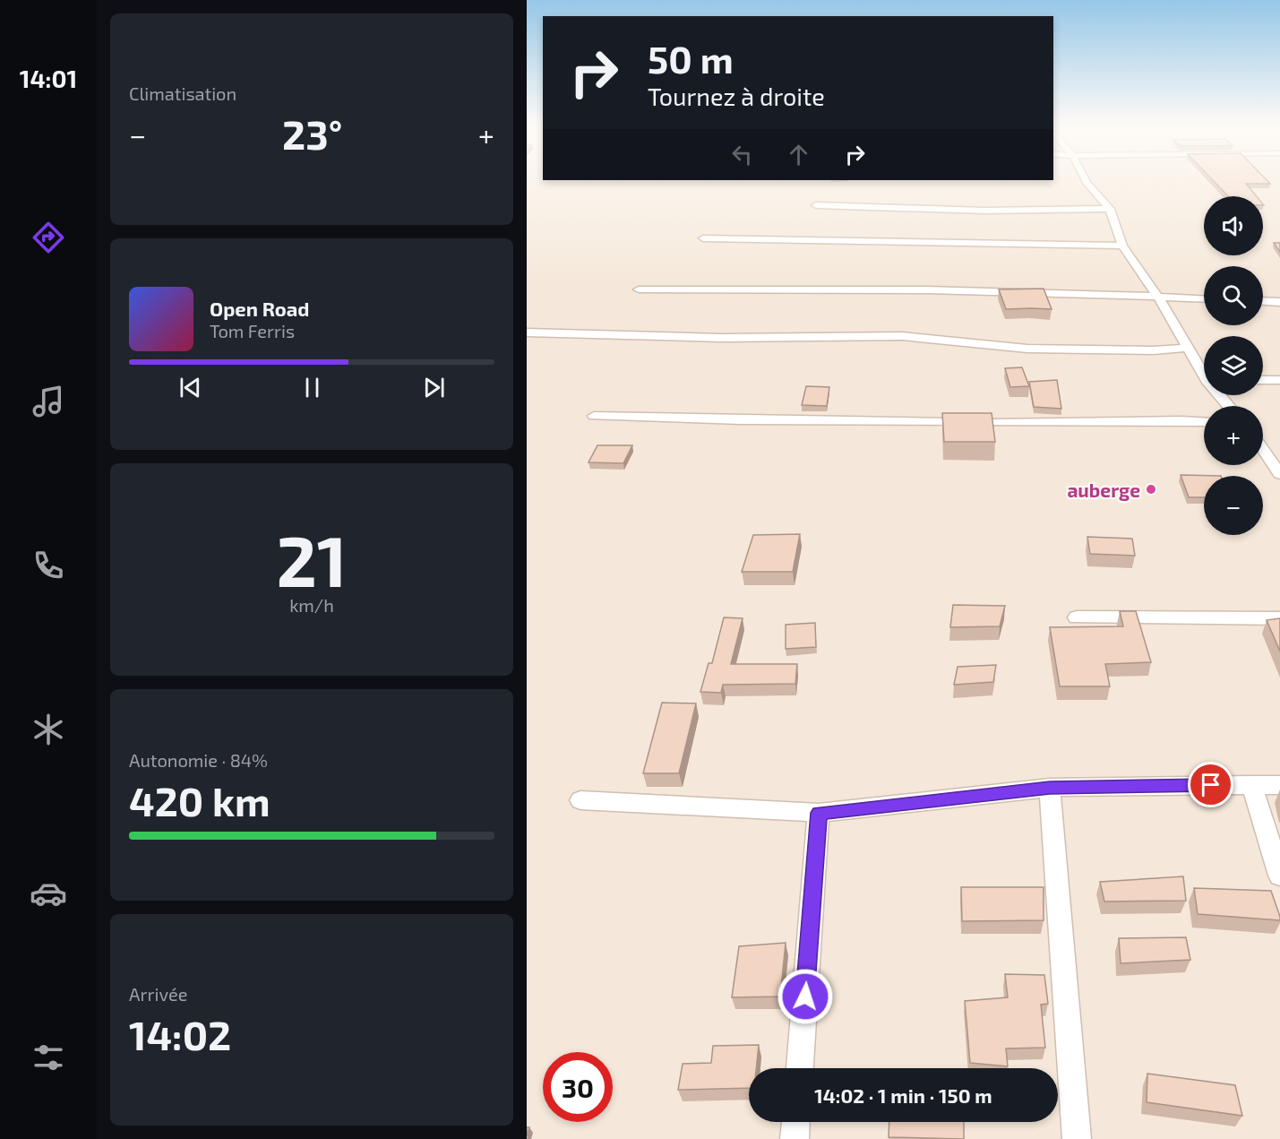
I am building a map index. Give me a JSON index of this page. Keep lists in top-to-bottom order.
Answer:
{
  "places": ["auberge"],
  "page": {
    "tabs": "14:01",
    "tile": [
      "Climatisation",
      ["21", "km/h"],
      ["Autonomie · 84%", "420 km"],
      ["Arrivée", "14:02"]
    ],
    "turn": ["50 m", "Tournez à droite"],
    "heat": ["−", "23°", "+"],
    "map_buttons": ["+", "−"],
    "song": ["Open Road", "Tom Ferris"],
    "limit": "30",
    "trip": "14:02 · 1 min · 150 m"
  }
}
